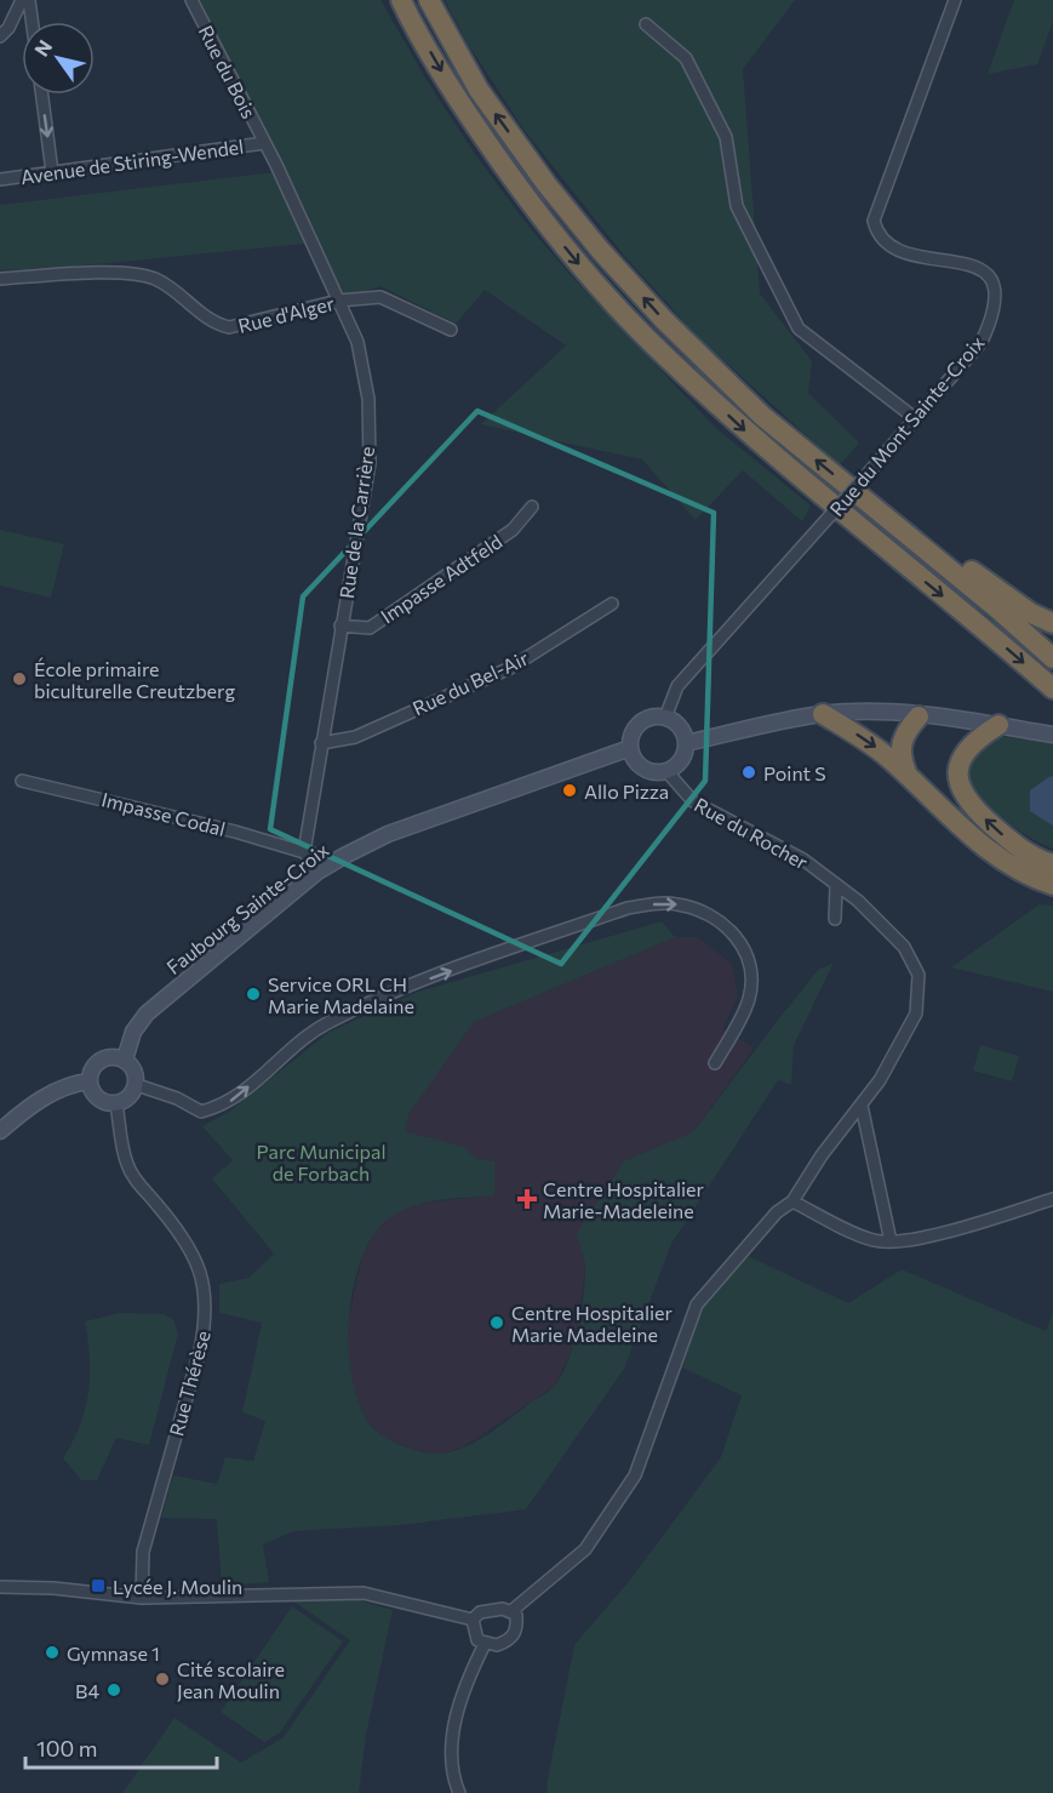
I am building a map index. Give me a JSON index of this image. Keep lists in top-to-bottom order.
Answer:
{
  "streets": {
    "main road": ["Faubourg Sainte-Croix"],
    "street": [
      "Rue du Bois",
      "Avenue de Stiring-Wendel",
      "Rue d'Alger",
      "Rue du Mont Sainte-Croix",
      "Rue de la Carrière",
      "Impasse Adtfeld",
      "Rue du Bel-Air",
      "Impasse Codal",
      "Rue du Rocher",
      "Rue Thérèse"
    ]
  },
  "crossings": [
    ["Rue du Bois", "Avenue de Stiring-Wendel"],
    ["Rue du Bois", "Rue de la Carrière"],
    ["Avenue de Stiring-Wendel", "Rue de la Carrière"],
    ["Rue d'Alger", "Rue de la Carrière"],
    ["Rue du Mont Sainte-Croix", "Rue du Rocher"],
    ["Rue du Mont Sainte-Croix", "Faubourg Sainte-Croix"],
    ["Rue de la Carrière", "Impasse Adtfeld"],
    ["Rue de la Carrière", "Rue du Bel-Air"],
    ["Rue de la Carrière", "Impasse Codal"],
    ["Rue du Rocher", "Faubourg Sainte-Croix"],
    ["Faubourg Sainte-Croix", "Rue Thérèse"]
  ],
  "parks": ["Parc Municipal de Forbach"],
  "places": {
    "other": [
      "École primaire biculturelle Creutzberg",
      "Point S",
      "Allo Pizza",
      "Service ORL CH Marie Madelaine",
      "Centre Hospitalier Marie Madeleine",
      "Gymnase 1",
      "Cité scolaire Jean Moulin",
      "B4"
    ],
    "health": ["Centre Hospitalier Marie-Madeleine"],
    "transit": ["Lycée J. Moulin"]
  },
  "scale_bar": "100 m",
  "north": "top left"
}
